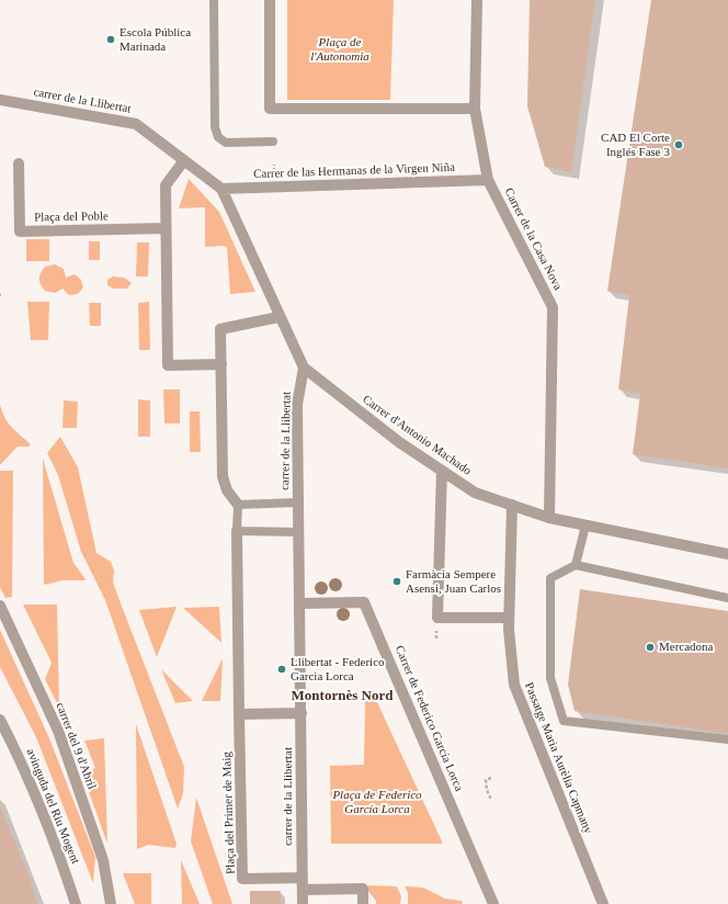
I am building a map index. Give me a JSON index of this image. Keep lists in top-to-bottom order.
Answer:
{
  "streets": {
    "street": [
      "carrer de la Llibertat",
      "Carrer de las Hermanas de la Virgen Niña",
      "Plaça del Poble",
      "Carrer de la Casa Nova",
      "Carrer d'Antonio Machado",
      "Carrer de Federico García Lorca",
      "carrer del 9 d'Abril",
      "Passatge Maria Aurèlia Capmany",
      "avinguda del Riu Mogent",
      "Plaça del Primer de Maig"
    ]
  },
  "crossings": [
    ["carrer de la Llibertat", "Carrer de las Hermanas de la Virgen Niña"],
    ["carrer de la Llibertat", "Carrer d'Antonio Machado"],
    ["carrer de la Llibertat", "Carrer de Federico García Lorca"],
    ["carrer de la Llibertat", "Plaça del Primer de Maig"],
    ["Carrer de las Hermanas de la Virgen Niña", "Carrer de la Casa Nova"],
    ["Carrer de la Casa Nova", "Carrer d'Antonio Machado"],
    ["Carrer d'Antonio Machado", "Passatge Maria Aurèlia Capmany"]
  ],
  "districts": ["Montornès Nord"],
  "parks": ["Plaça de l'Autonomia", "Plaça de Federico García Lorca"],
  "places": [
    "Escola Pública Marinada",
    "CAD El Corte Inglés Fase 3",
    "Farmàcia Sempere Asensi, Juan Carlos",
    "Mercadona",
    "Llibertat - Federico Garcia Lorca"
  ]
}
